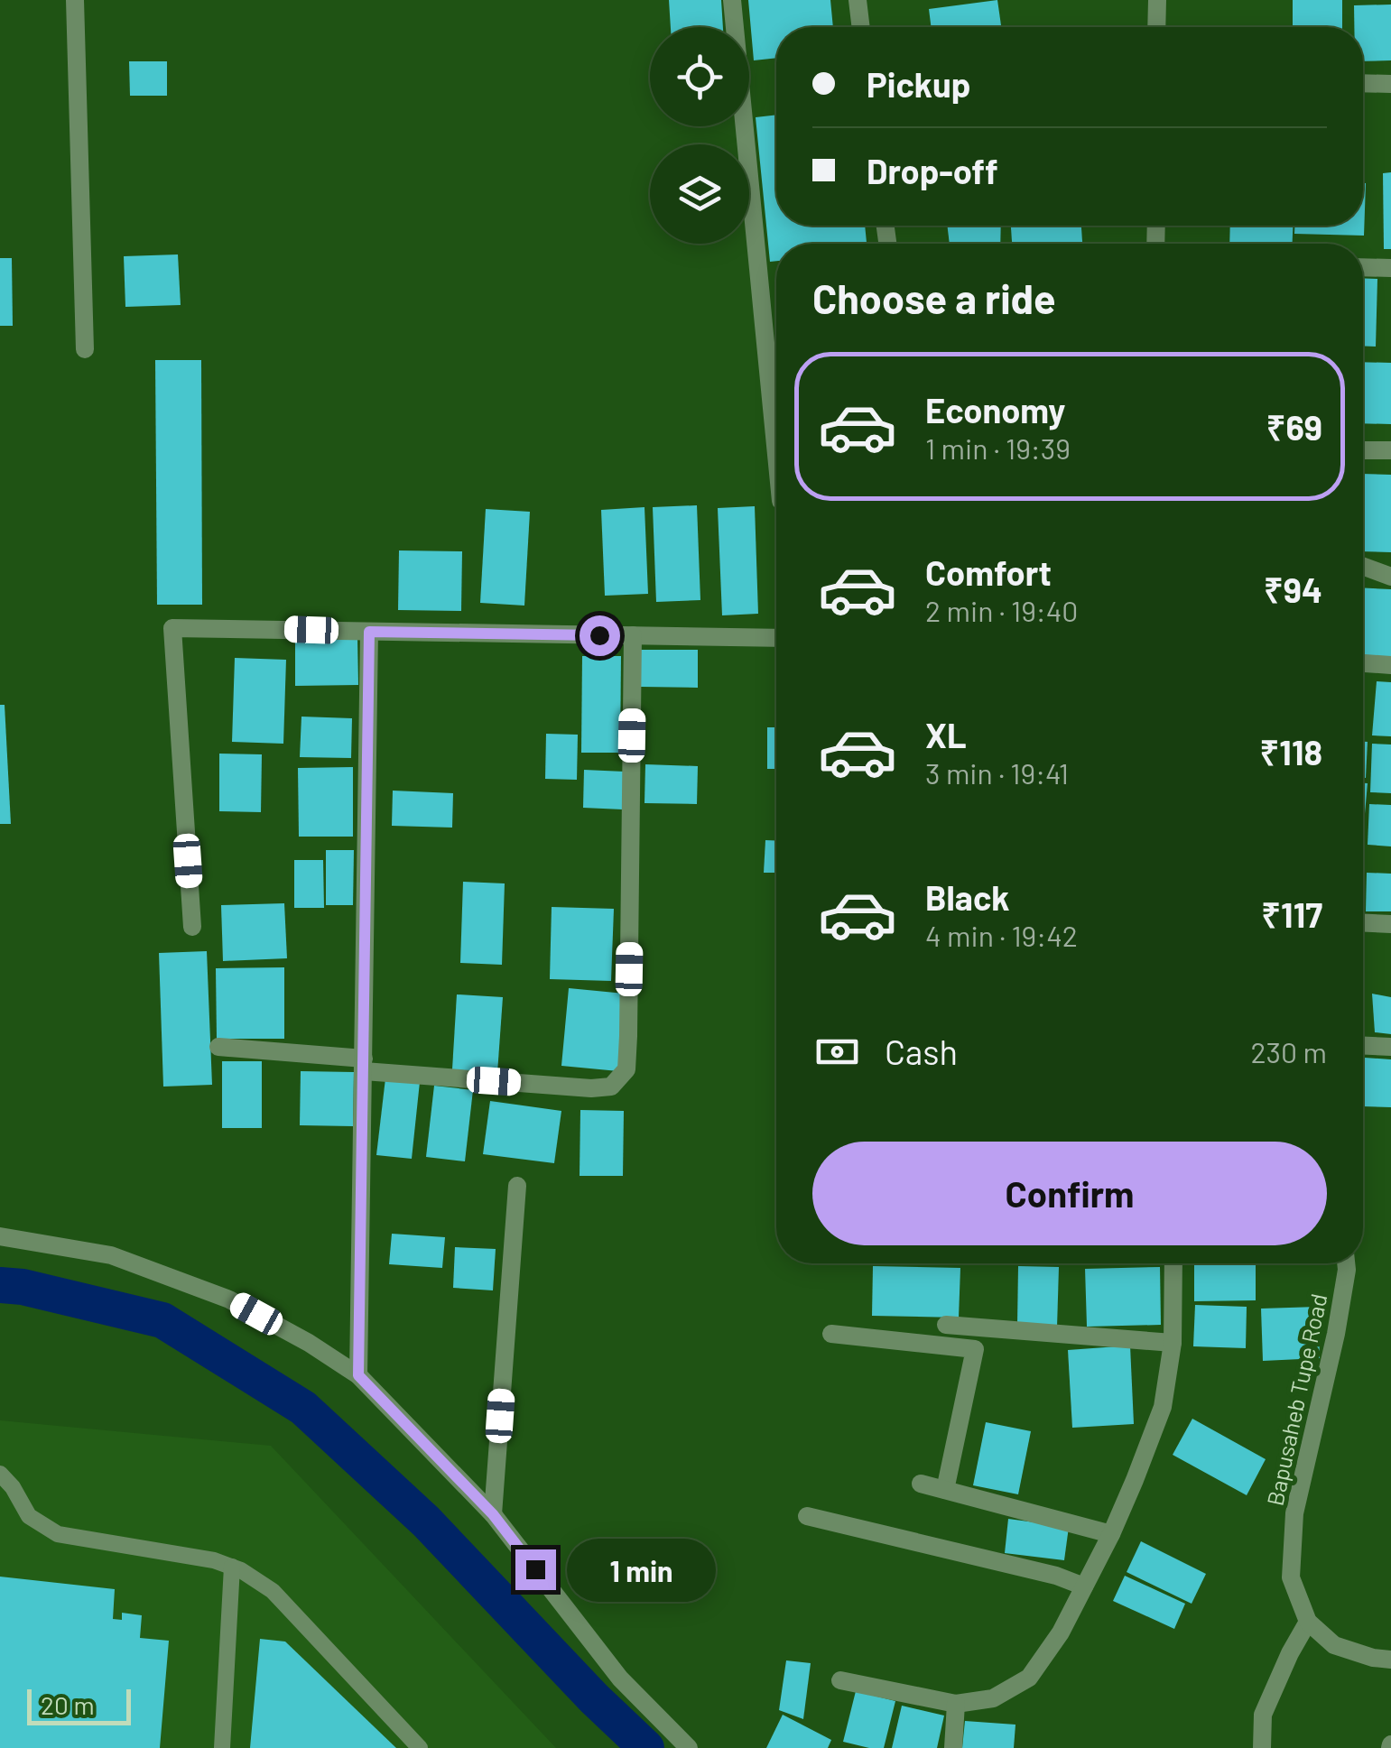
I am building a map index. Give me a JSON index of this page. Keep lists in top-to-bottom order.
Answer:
{
  "streets": {
    "street": ["Bapusaheb Tupe Road"]
  },
  "scale_bar": "20 m",
  "page": {
    "banner": ["Pickup", "Drop-off"],
    "heading": "Choose a ride",
    "list": [
      {
        "name": "Economy",
        "note": "1 min · 19:39",
        "value": "₹69"
      },
      {
        "name": "Comfort",
        "note": "2 min · 19:40",
        "value": "₹94"
      },
      {
        "name": "XL",
        "note": "3 min · 19:41",
        "value": "₹118"
      },
      {
        "name": "Black",
        "note": "4 min · 19:42",
        "value": "₹117"
      }
    ],
    "pay": ["Cash", "230 m"],
    "buttons": "Confirm",
    "bubble": "1 min",
    "scale": "20 m"
  }
}
